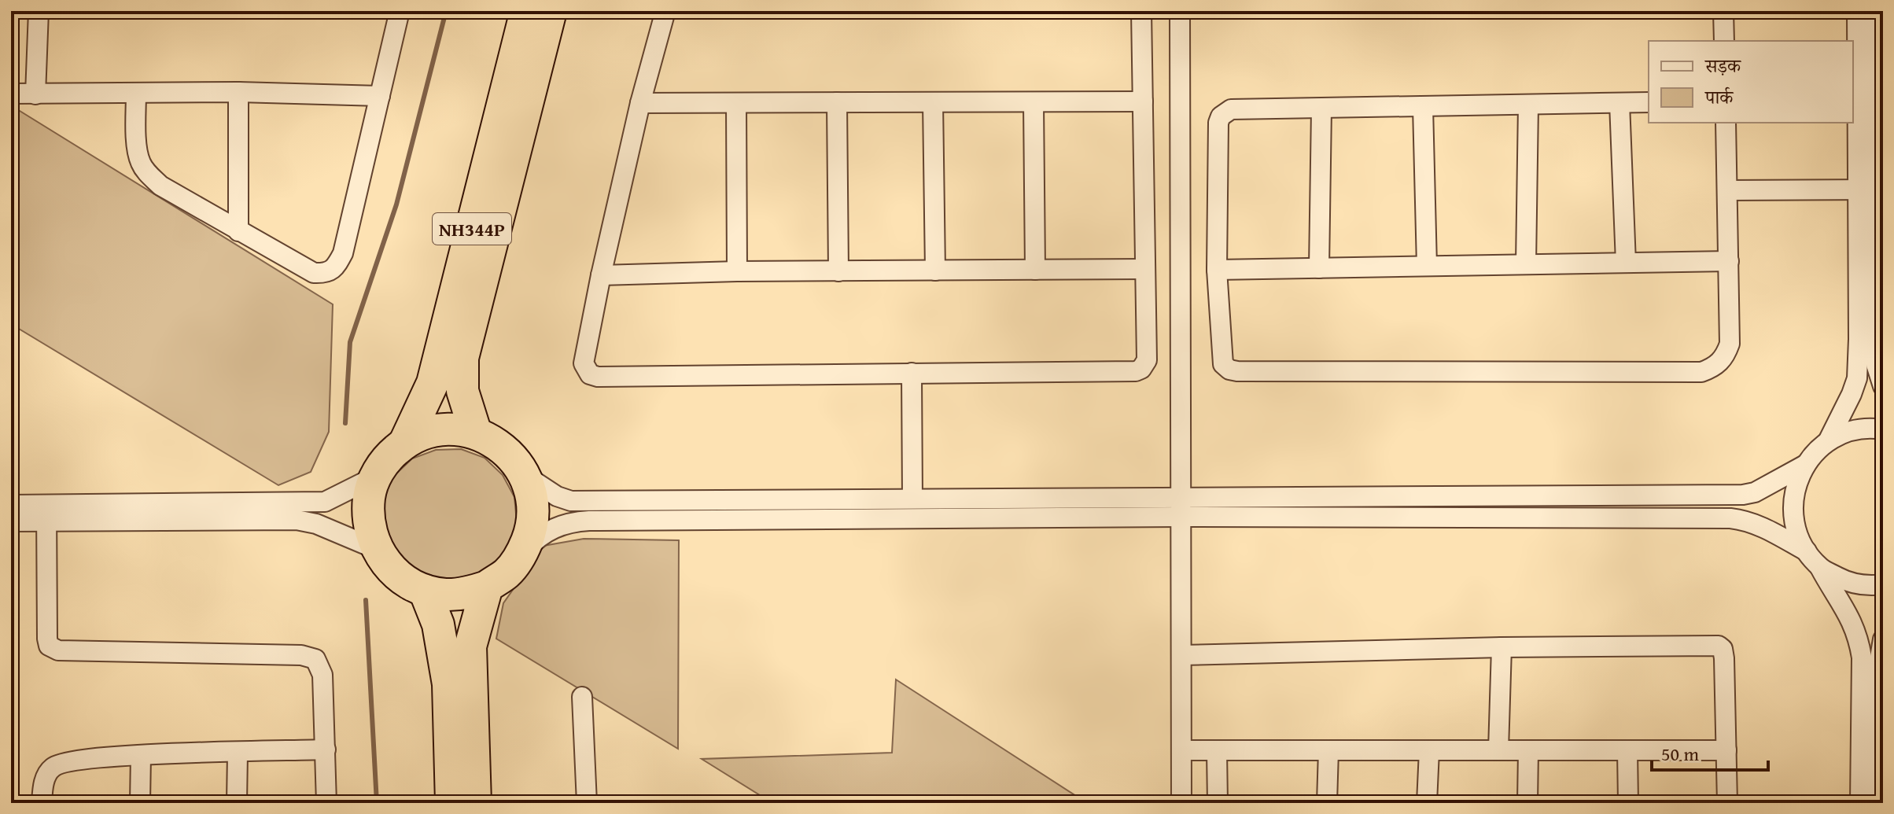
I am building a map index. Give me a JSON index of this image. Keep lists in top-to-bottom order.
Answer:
{
  "streets": {
    "highway": ["NH344P"]
  },
  "legend": ["सड़क", "पार्क"],
  "scale_bar": "50 m"
}
